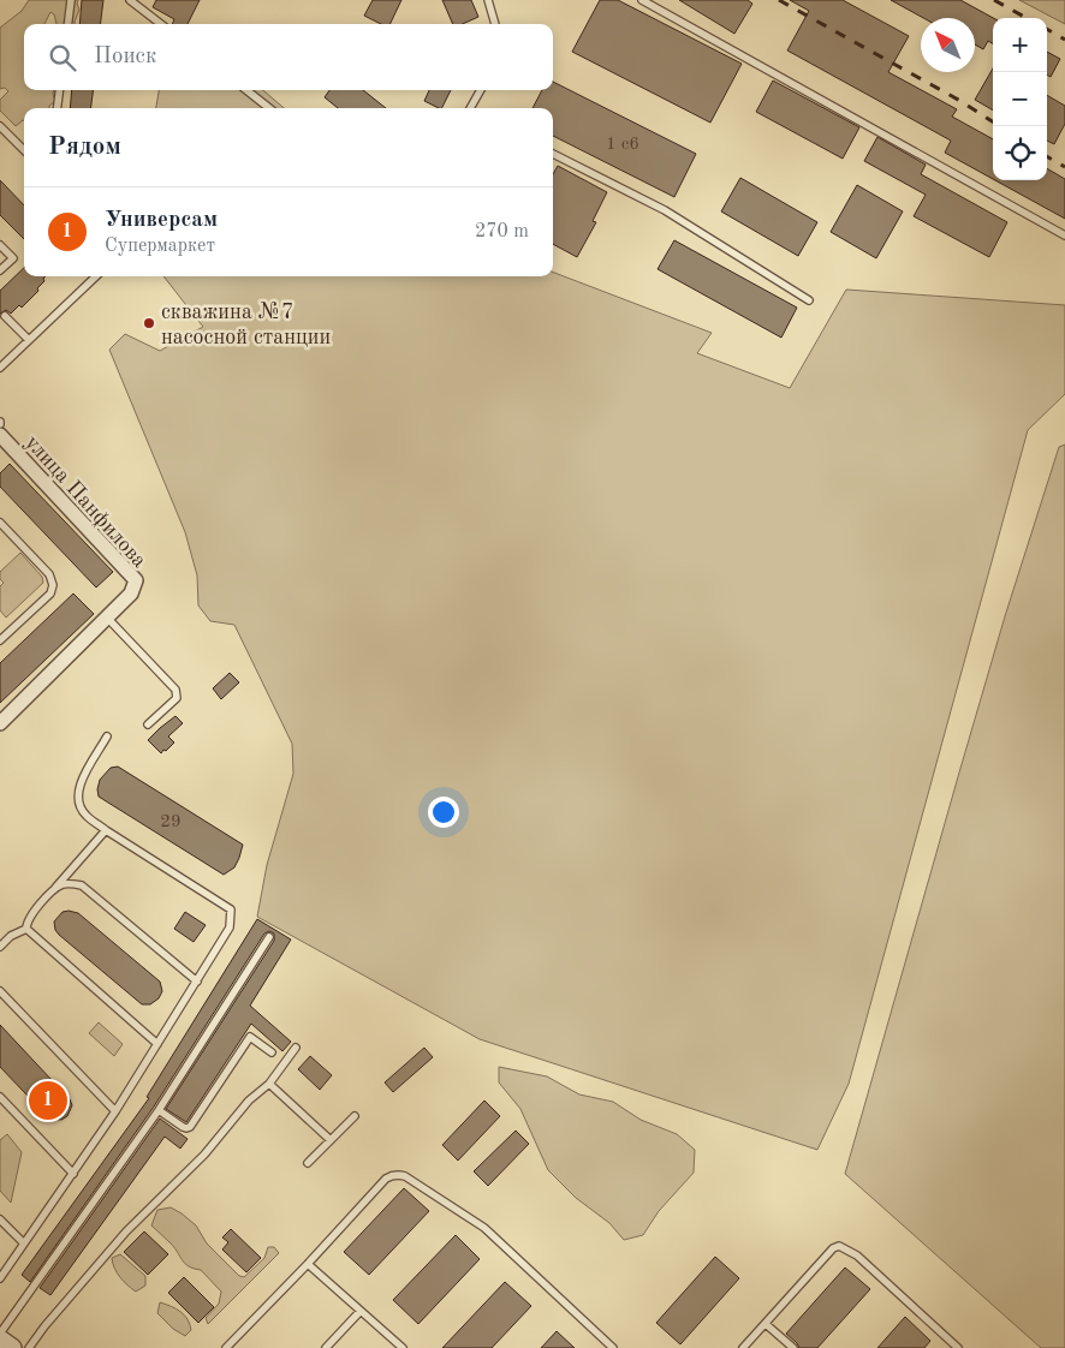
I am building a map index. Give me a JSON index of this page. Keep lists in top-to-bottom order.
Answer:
{
  "streets": {
    "street": ["улица Панфилова"]
  },
  "places": ["скважина №7 насосной станции"],
  "house_numbers": ["1 с6", "29"],
  "north": "top left",
  "page": {
    "map_buttons": ["+", "−"],
    "search": "Поиск",
    "heading": "Рядом",
    "list": [
      {
        "mark": "1",
        "name": "Универсам",
        "note": "Супермаркет",
        "value": "270 m"
      }
    ],
    "pins": "1"
  }
}
